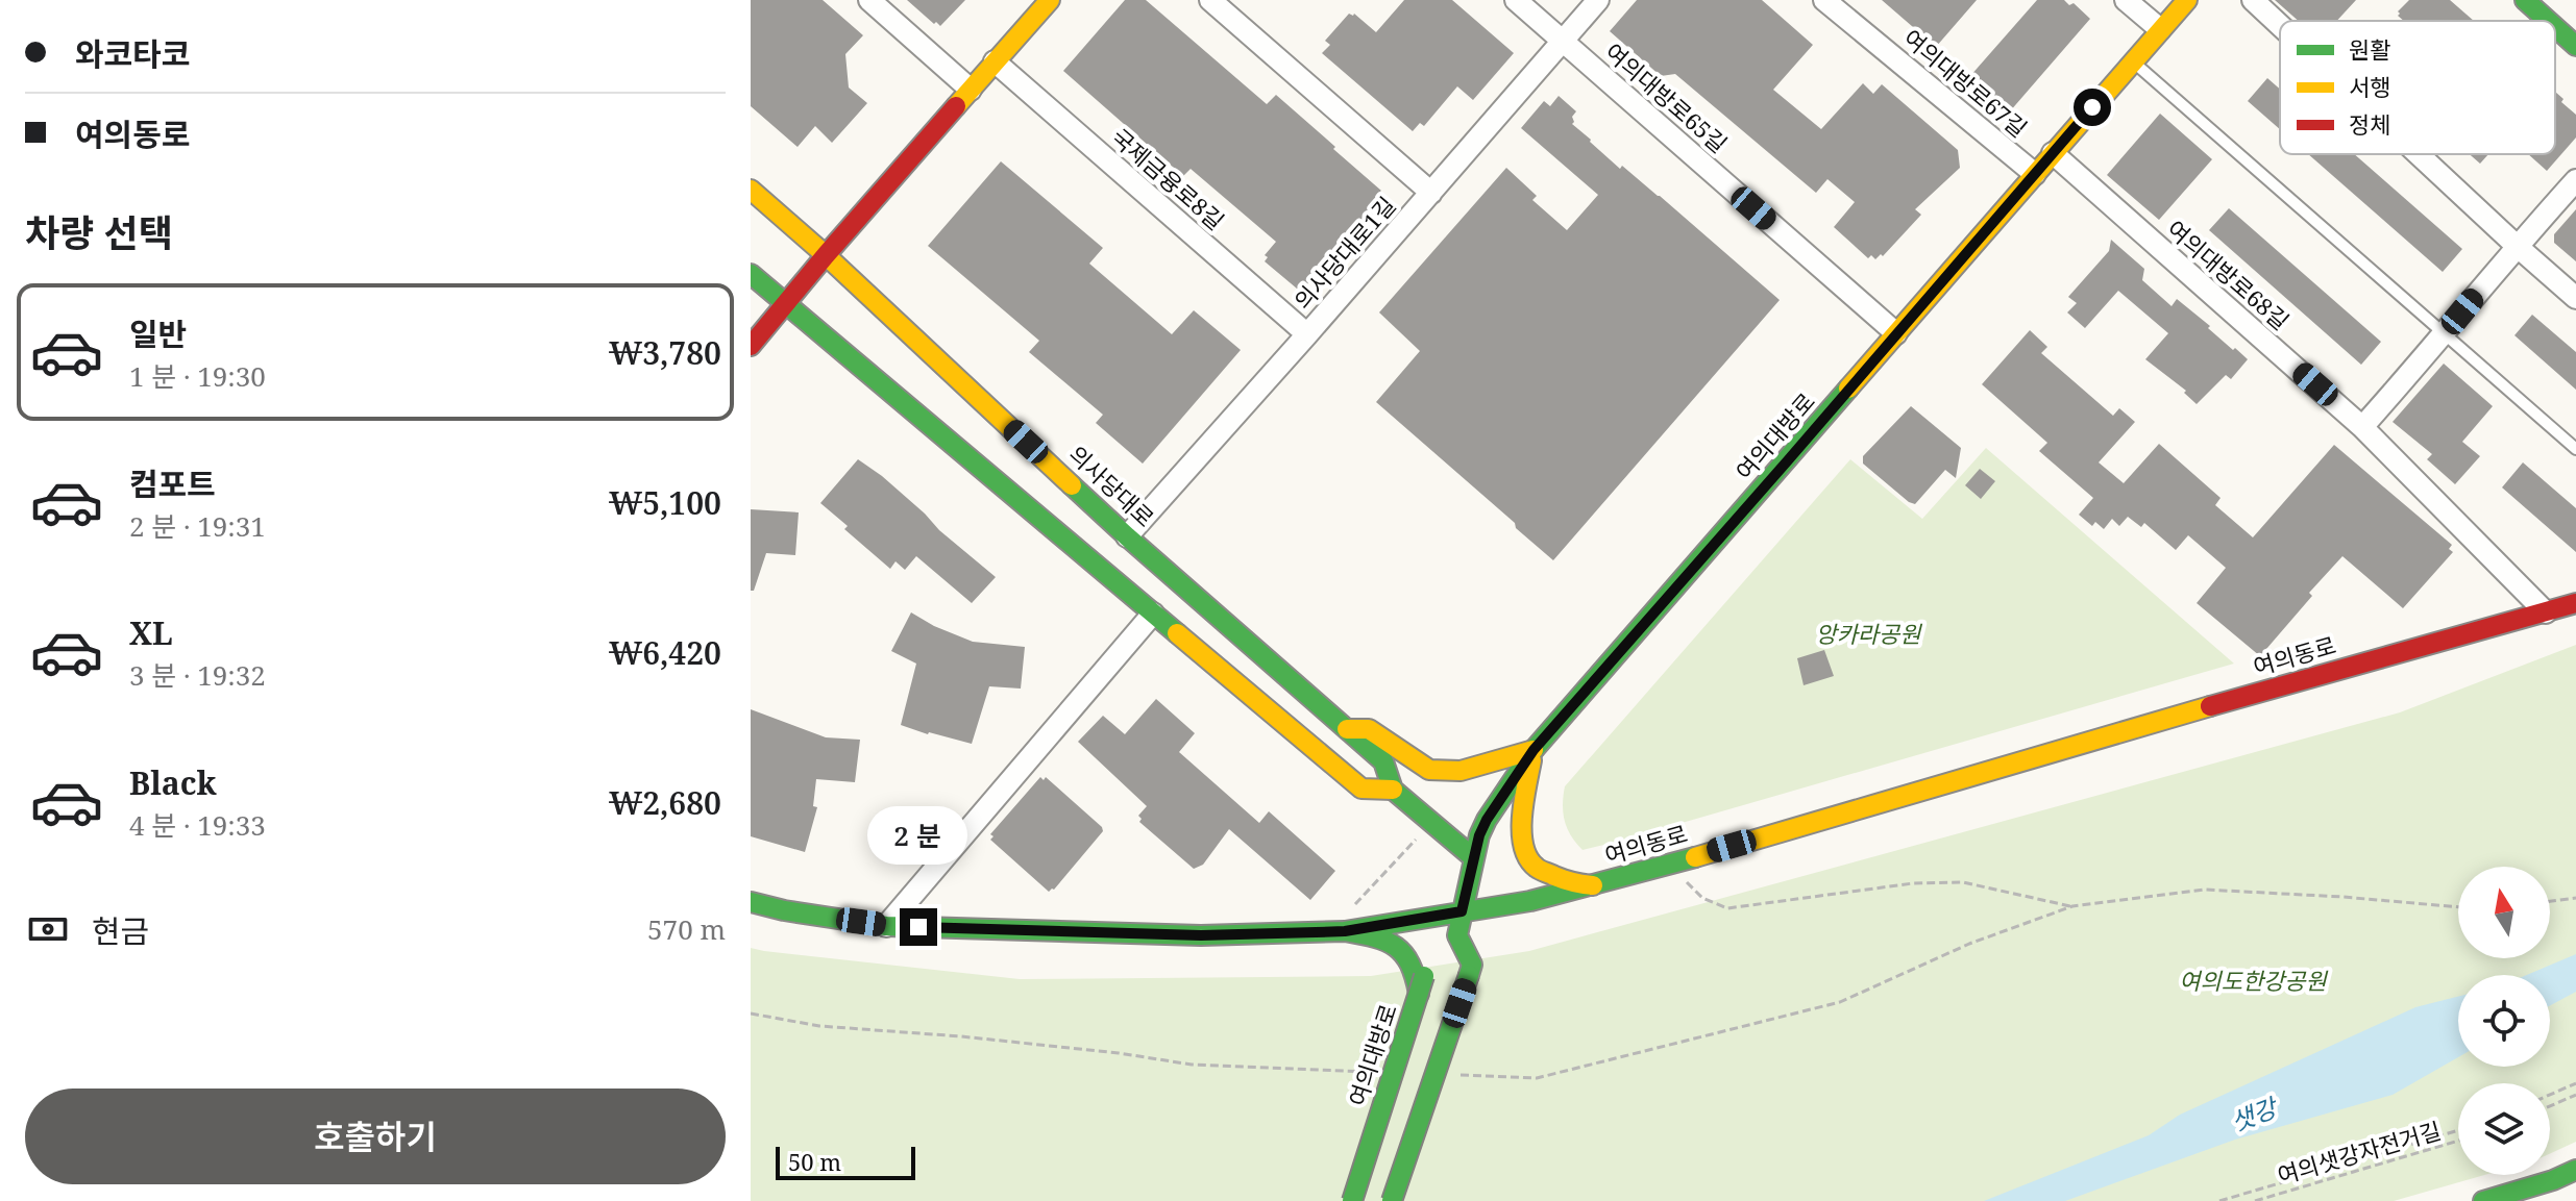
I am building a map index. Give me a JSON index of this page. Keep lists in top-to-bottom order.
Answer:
{
  "streets": {
    "main road": ["여의대방로", "의사당대로", "여의동로"],
    "street": [
      "여의대방로67길",
      "여의대방로65길",
      "국제금융로8길",
      "의사당대로1길",
      "여의대방로68길"
    ],
    "path": ["여의샛강자전거길"]
  },
  "crossings": [
    ["여의대방로67길", "여의대방로"],
    ["여의대방로65길", "의사당대로1길"],
    ["여의대방로65길", "여의대방로"],
    ["국제금융로8길", "의사당대로1길"],
    ["의사당대로1길", "의사당대로"],
    ["여의대방로68길", "여의대방로"],
    ["여의대방로68길", "여의동로"],
    ["여의대방로", "의사당대로"],
    ["여의대방로", "여의동로"]
  ],
  "water": ["샛강"],
  "parks": ["앙카라공원", "여의도한강공원"],
  "legend": ["원활", "서행", "정체"],
  "scale_bar": "50 m",
  "north": "top",
  "page": {
    "banner": ["와코타코", "여의동로"],
    "heading": "차량 선택",
    "list": [
      {
        "name": "일반",
        "note": "1 분 · 19:30",
        "value": "₩3,780"
      },
      {
        "name": "컴포트",
        "note": "2 분 · 19:31",
        "value": "₩5,100"
      },
      {
        "name": "XL",
        "note": "3 분 · 19:32",
        "value": "₩6,420"
      },
      {
        "name": "Black",
        "note": "4 분 · 19:33",
        "value": "₩2,680"
      }
    ],
    "bubble": "2 분",
    "pay": ["현금", "570 m"],
    "buttons": "호출하기",
    "scale": "50 m"
  }
}
